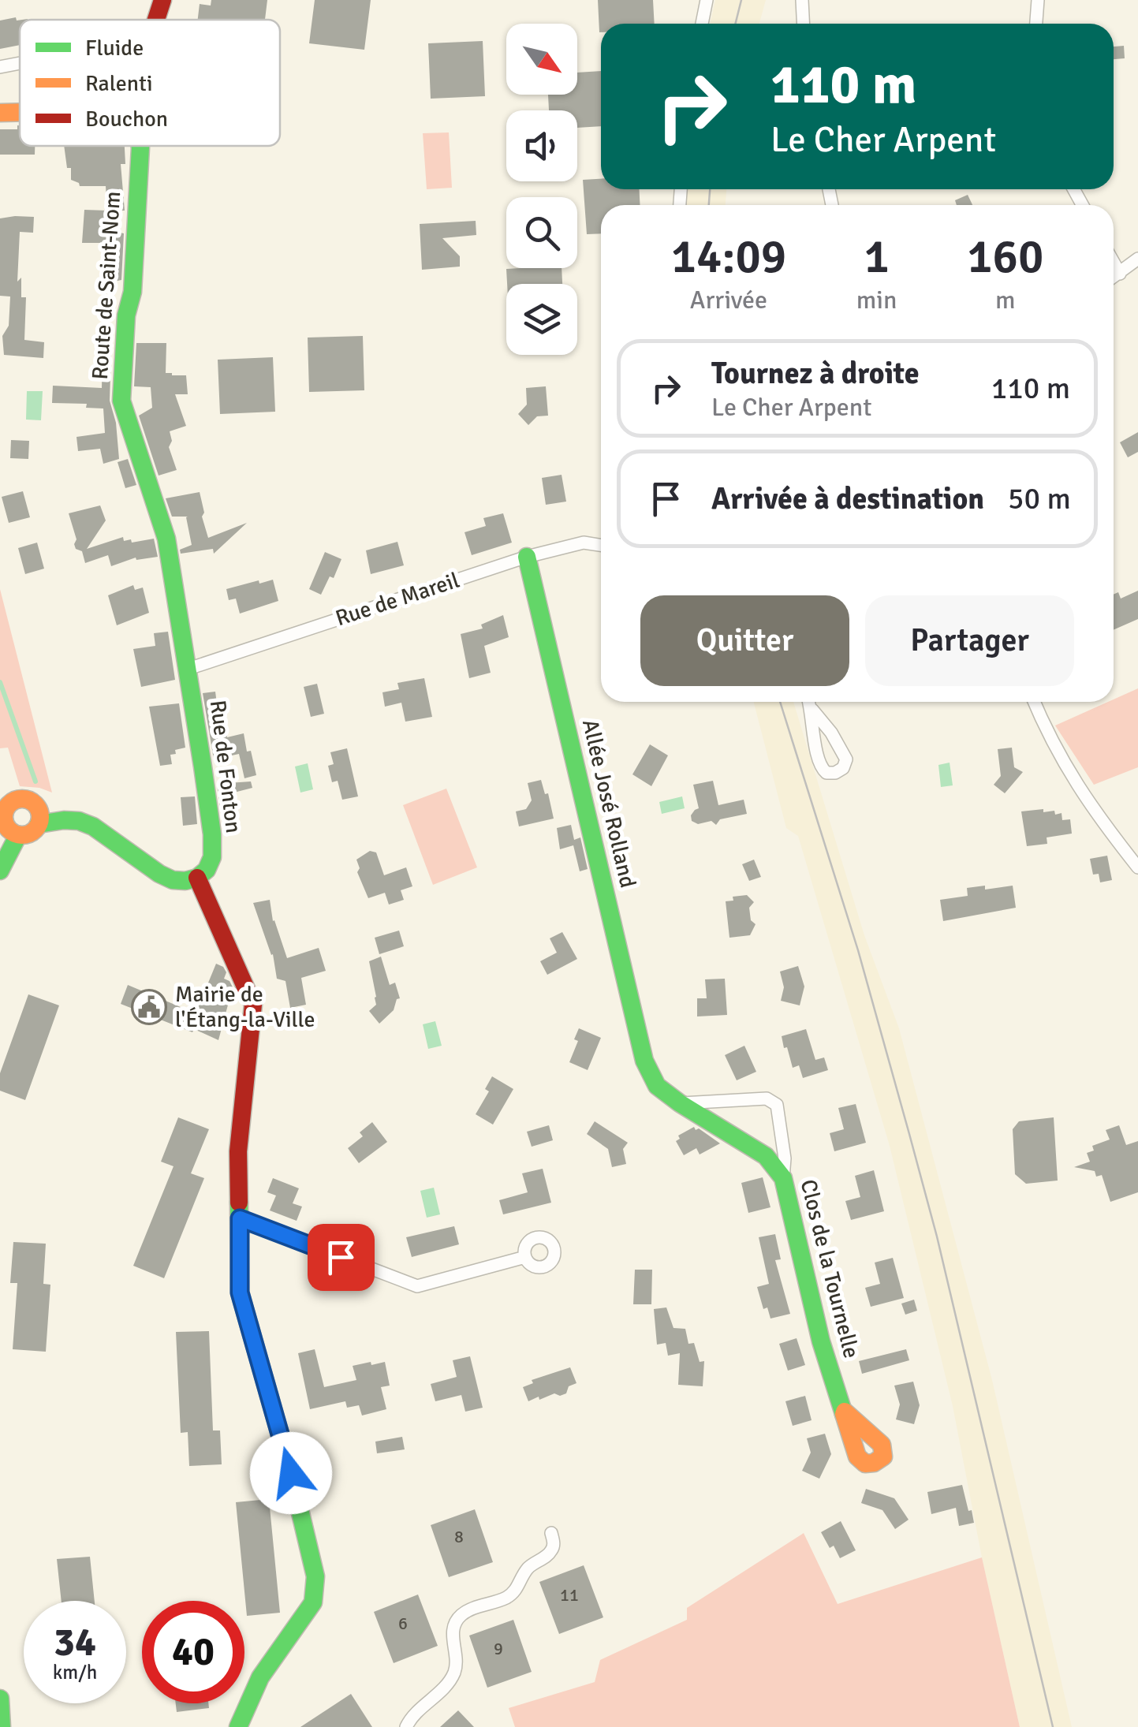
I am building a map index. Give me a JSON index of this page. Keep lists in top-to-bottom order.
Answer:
{
  "streets": {
    "street": [
      "Route de Saint-Nom",
      "Rue de Mareil",
      "Rue de Fonton",
      "Allée José Rolland",
      "Clos de la Tournelle"
    ]
  },
  "crossings": [
    ["Route de Saint-Nom", "Rue de Mareil"],
    ["Route de Saint-Nom", "Rue de Fonton"],
    ["Rue de Mareil", "Rue de Fonton"],
    ["Rue de Mareil", "Allée José Rolland"],
    ["Allée José Rolland", "Clos de la Tournelle"]
  ],
  "places": {
    "public building": ["Mairie de l'Étang-la-Ville"]
  },
  "house_numbers": [
    "8",
    "11",
    "6",
    "9"
  ],
  "legend": ["Fluide", "Ralenti", "Bouchon"],
  "north": "bottom right",
  "page": {
    "turn": ["110 m", "Le Cher Arpent"],
    "eta": [
      "14:09",
      "Arrivée",
      "1",
      "min",
      "160",
      "m"
    ],
    "list": [
      {
        "name": "Tournez à droite",
        "note": "Le Cher Arpent",
        "value": "110 m"
      },
      {
        "name": "Arrivée à destination",
        "value": "50 m"
      }
    ],
    "buttons": ["Quitter", "Partager"],
    "speed": "34 km/h",
    "limit": "40"
  }
}
